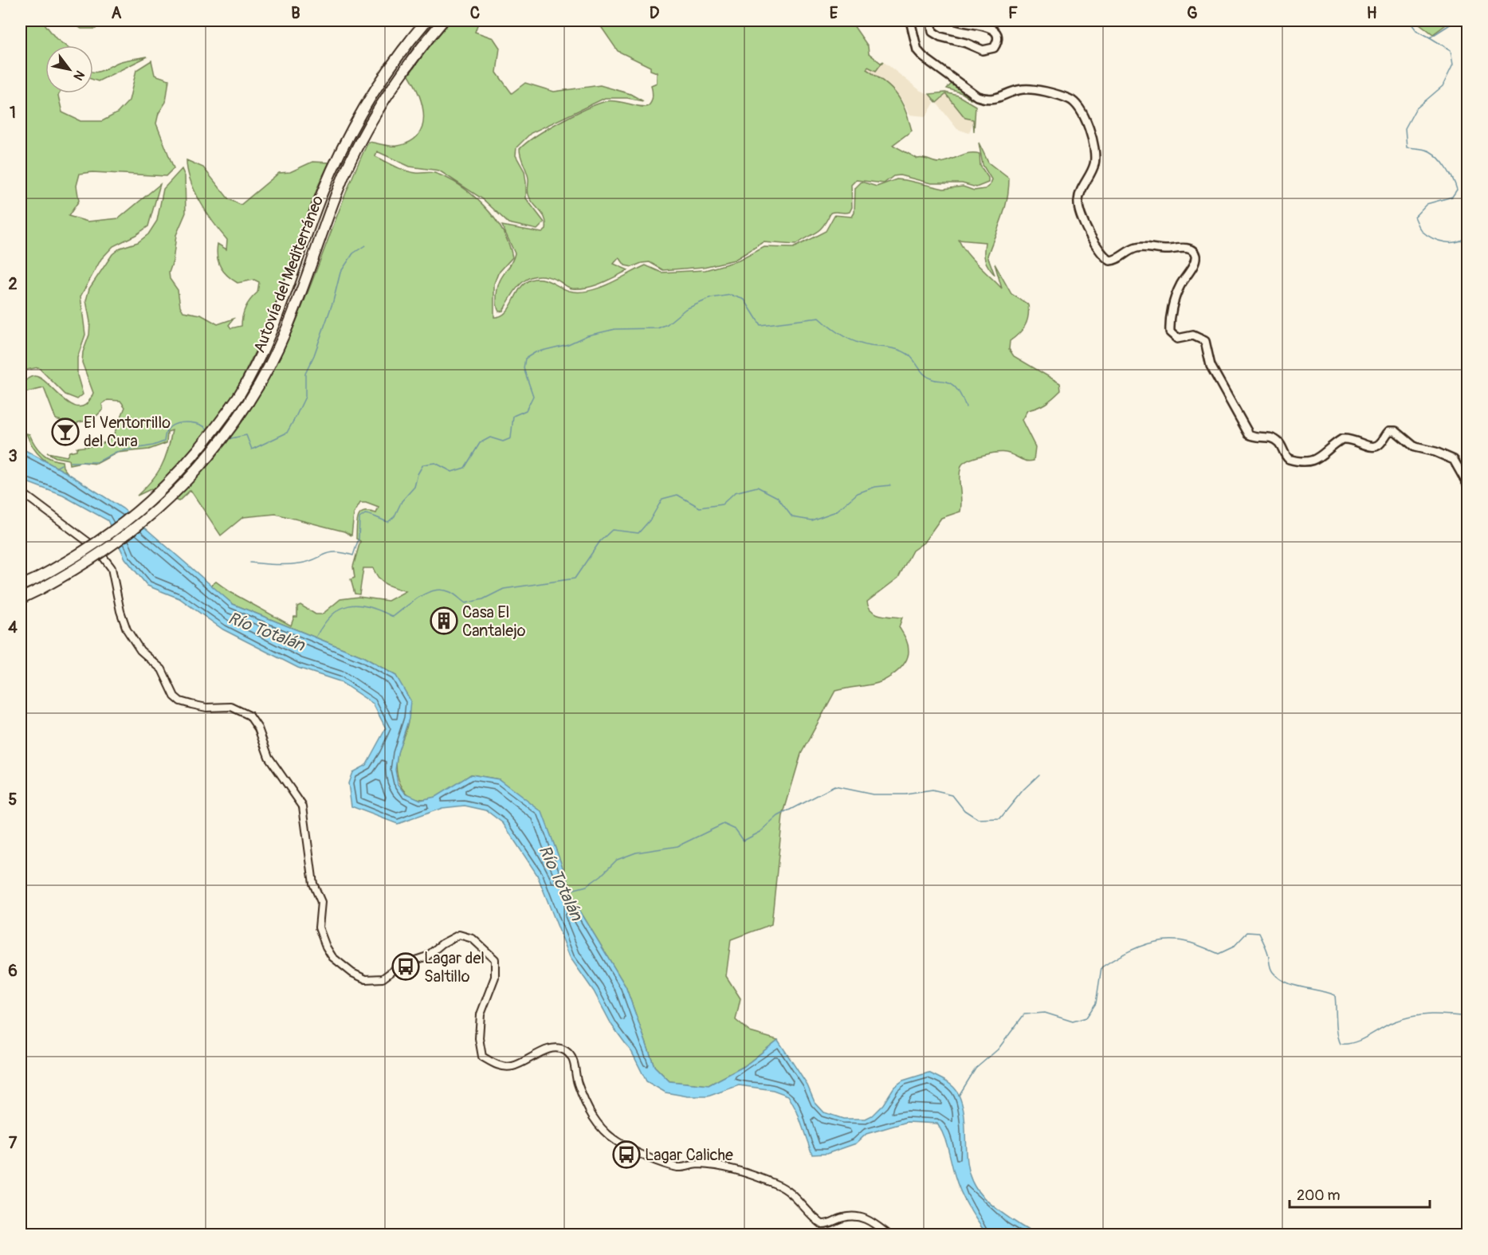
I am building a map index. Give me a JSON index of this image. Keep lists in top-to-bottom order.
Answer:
{
  "streets": {
    "highway": ["Autovía del Mediterráneo"]
  },
  "water": ["Río Totalán"],
  "places": {
    "bar": ["El Ventorrillo del Cura"],
    "building": ["Casa El Cantalejo"],
    "bus stop": ["Lagar del Saltillo", "Lagar Caliche"]
  },
  "scale_bar": "200 m",
  "north": "bottom right",
  "grid": {
    "columns": [
      "A",
      "B",
      "C",
      "D",
      "E",
      "F",
      "G",
      "H"
    ],
    "rows": [
      "1",
      "2",
      "3",
      "4",
      "5",
      "6",
      "7"
    ]
  }
}
